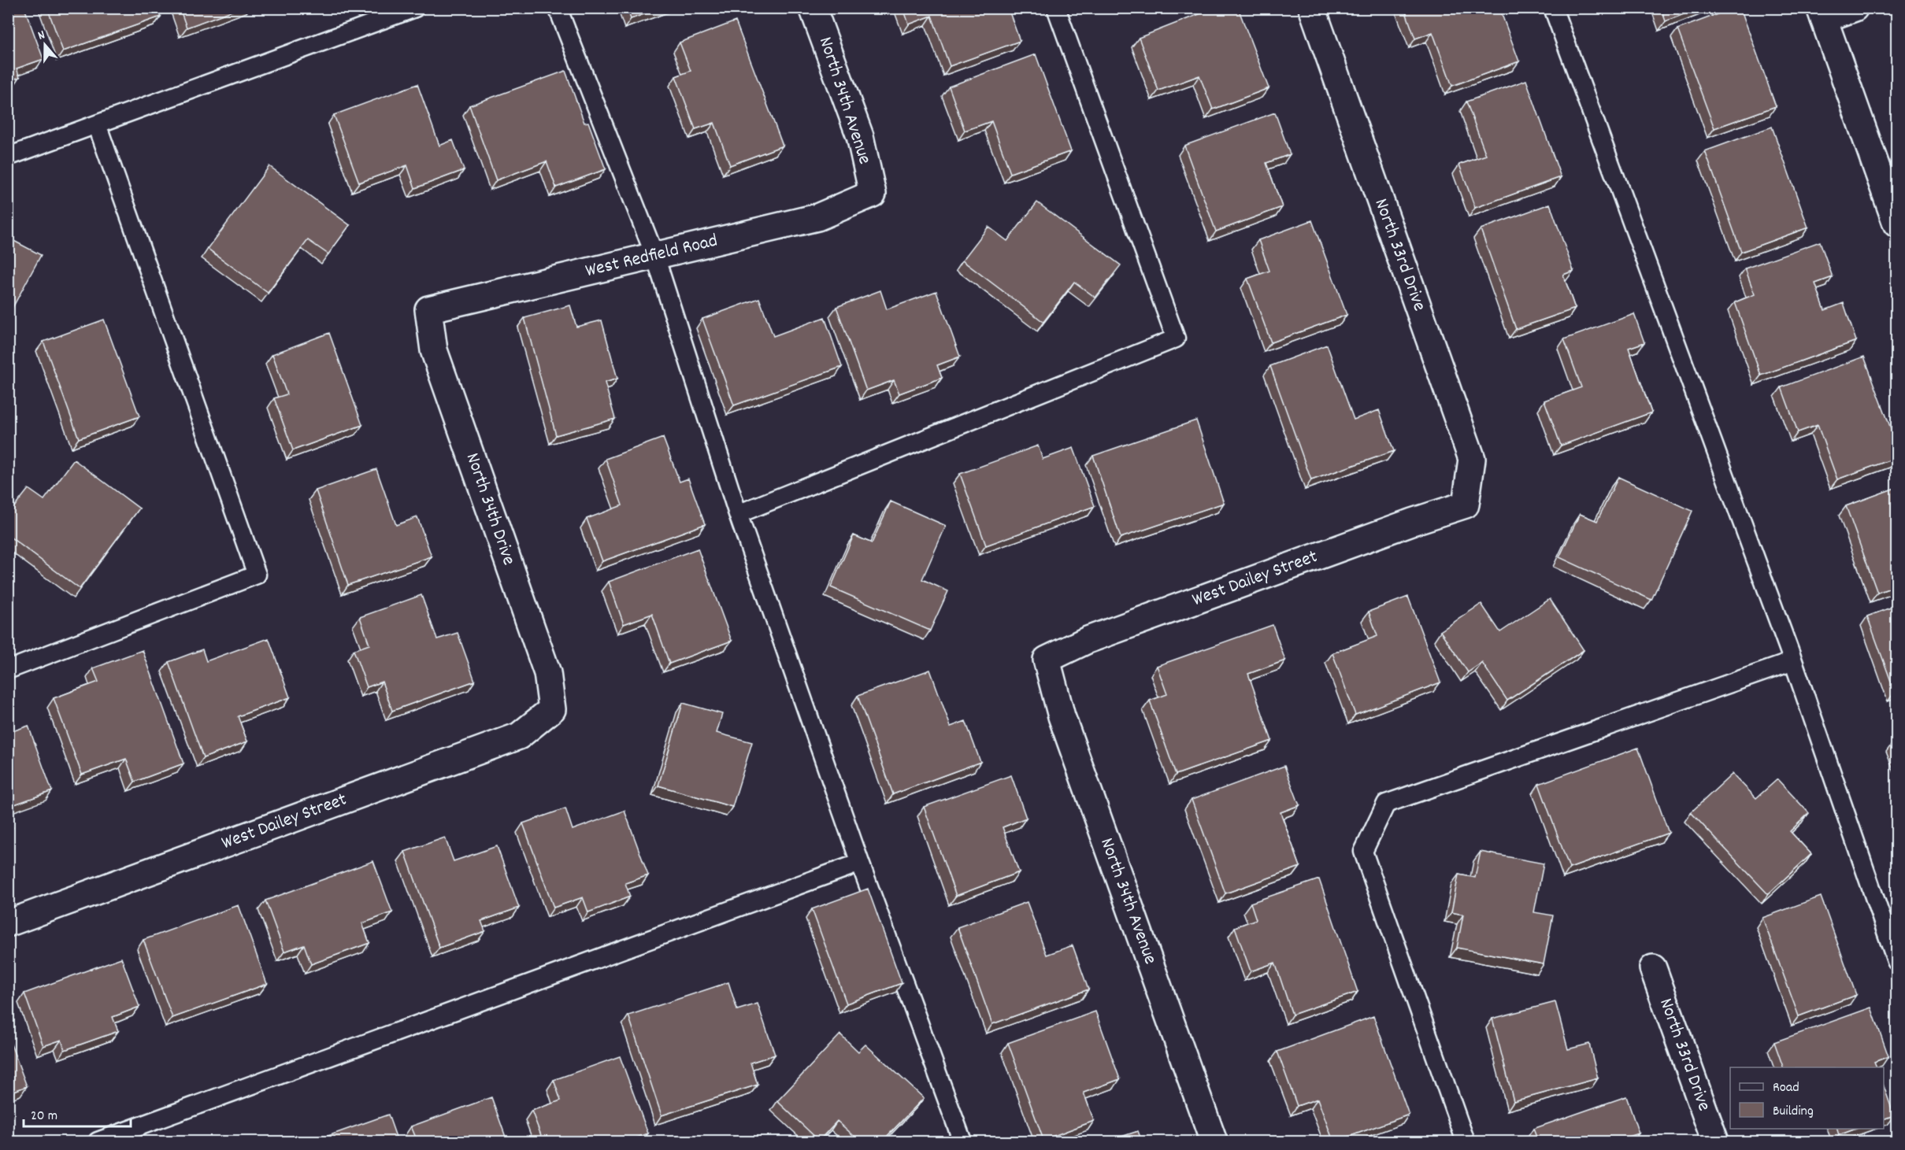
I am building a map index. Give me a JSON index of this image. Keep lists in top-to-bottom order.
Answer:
{
  "streets": {
    "street": [
      "North 34th Avenue",
      "North 33rd Drive",
      "West Redfield Road",
      "North 34th Drive",
      "West Dailey Street"
    ]
  },
  "crossings": [
    ["North 34th Avenue", "West Redfield Road"],
    ["North 34th Avenue", "West Dailey Street"],
    ["North 33rd Drive", "West Dailey Street"],
    ["West Redfield Road", "North 34th Drive"],
    ["North 34th Drive", "West Dailey Street"]
  ],
  "legend": ["Road", "Building"],
  "scale_bar": "20 m",
  "north": "top"
}
